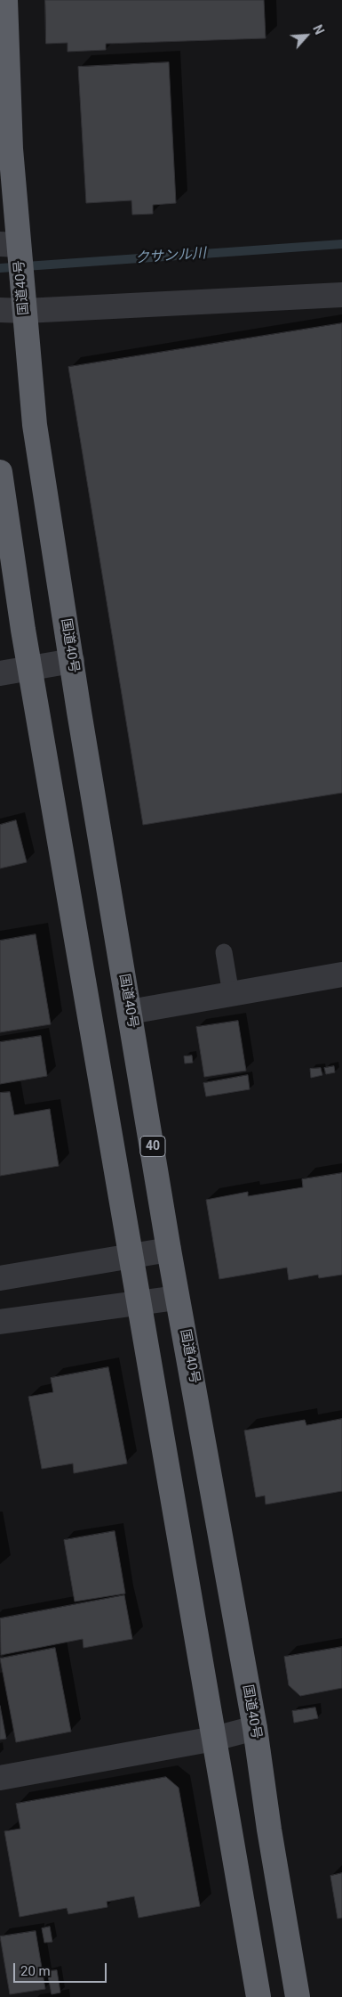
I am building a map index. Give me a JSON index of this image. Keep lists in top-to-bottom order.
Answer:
{
  "streets": {
    "highway": ["国道40号", "40"]
  },
  "water": ["クサンル川"],
  "scale_bar": "20 m",
  "north": "top right"
}
